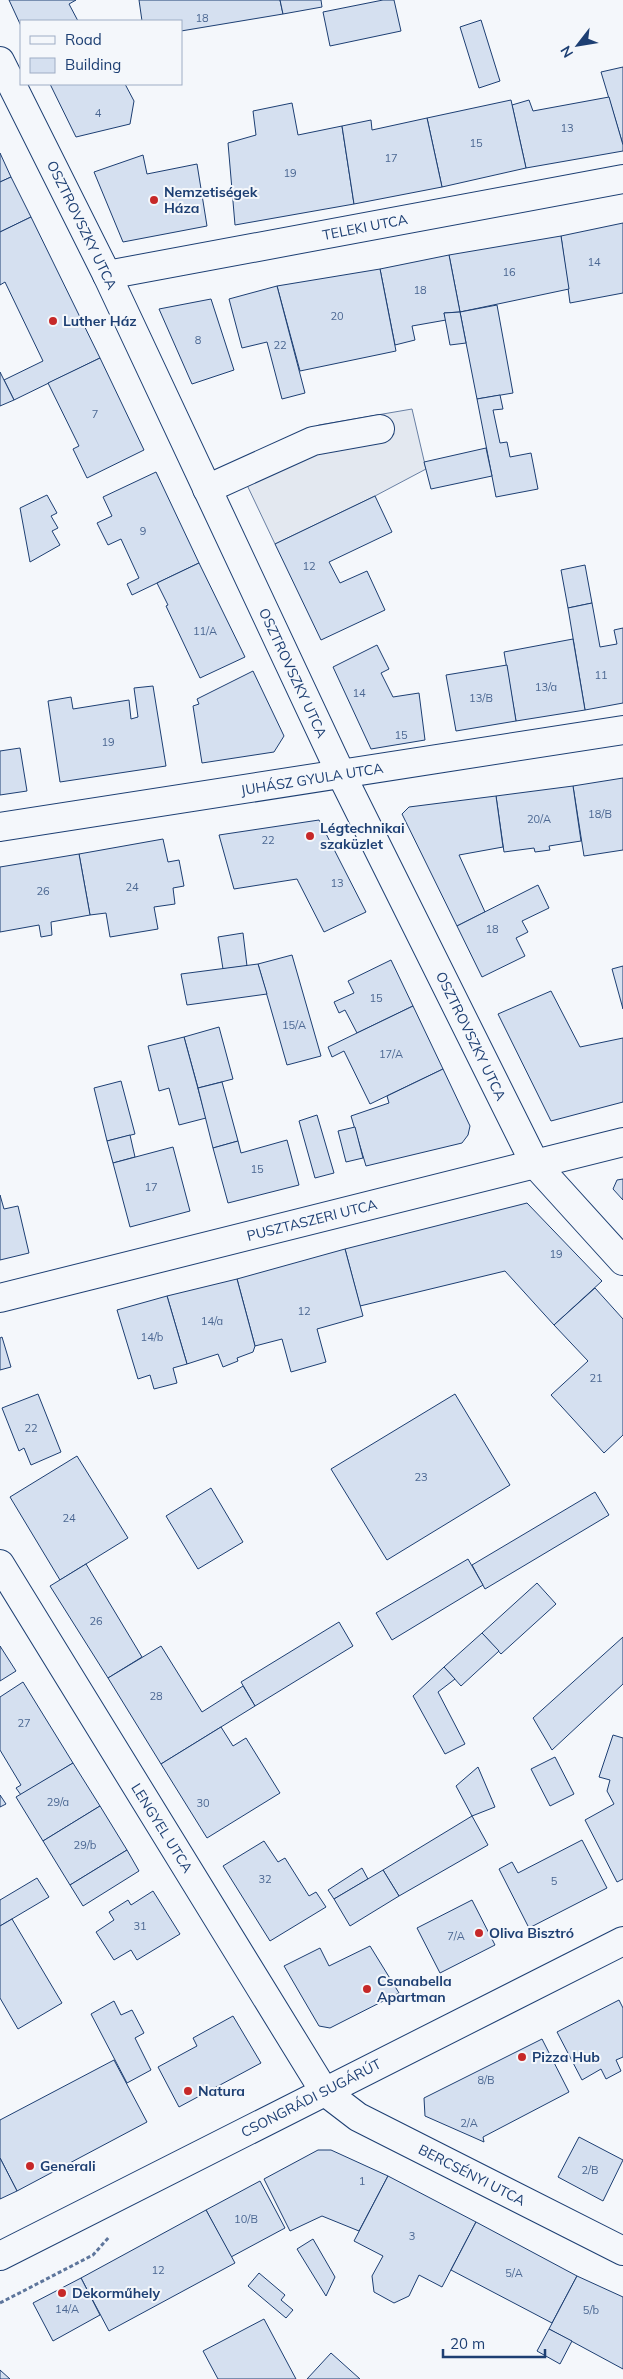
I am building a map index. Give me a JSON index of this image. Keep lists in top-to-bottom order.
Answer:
{
  "streets": {
    "street": [
      "OSZTROVSZKY UTCA",
      "TELEKI UTCA",
      "JUHÁSZ GYULA UTCA",
      "PUSZTASZERI UTCA",
      "LENGYEL UTCA",
      "CSONGRÁDI SUGÁRÚT",
      "BERCSÉNYI UTCA"
    ]
  },
  "crossings": [
    ["OSZTROVSZKY UTCA", "TELEKI UTCA"],
    ["OSZTROVSZKY UTCA", "JUHÁSZ GYULA UTCA"],
    ["OSZTROVSZKY UTCA", "PUSZTASZERI UTCA"],
    ["LENGYEL UTCA", "CSONGRÁDI SUGÁRÚT"],
    ["LENGYEL UTCA", "BERCSÉNYI UTCA"],
    ["CSONGRÁDI SUGÁRÚT", "BERCSÉNYI UTCA"]
  ],
  "places": [
    "Nemzetiségek Háza",
    "Luther Ház",
    "Légtechnikai szaküzlet",
    "Oliva Bisztró",
    "Csanabella Apartman",
    "Pizza Hub",
    "Natura",
    "Generali",
    "Dekorműhely"
  ],
  "house_numbers": [
    "18",
    "4",
    "13",
    "15",
    "17",
    "19",
    "14",
    "16",
    "18",
    "20",
    "8",
    "22",
    "7",
    "9",
    "12",
    "11/A",
    "11",
    "13/a",
    "14",
    "13/B",
    "15",
    "19",
    "18/B",
    "20/A",
    "22",
    "13",
    "24",
    "26",
    "18",
    "15",
    "15/A",
    "17/A",
    "15",
    "17",
    "19",
    "12",
    "14/a",
    "14/b",
    "21",
    "22",
    "23",
    "24",
    "26",
    "28",
    "27",
    "29/a",
    "30",
    "29/b",
    "32",
    "5",
    "31",
    "7/A",
    "8/B",
    "2/A",
    "2/B",
    "1",
    "10/B",
    "3",
    "12",
    "5/A",
    "14/A",
    "5/b"
  ],
  "legend": ["Road", "Building"],
  "scale_bar": "20 m",
  "north": "bottom left"
}
